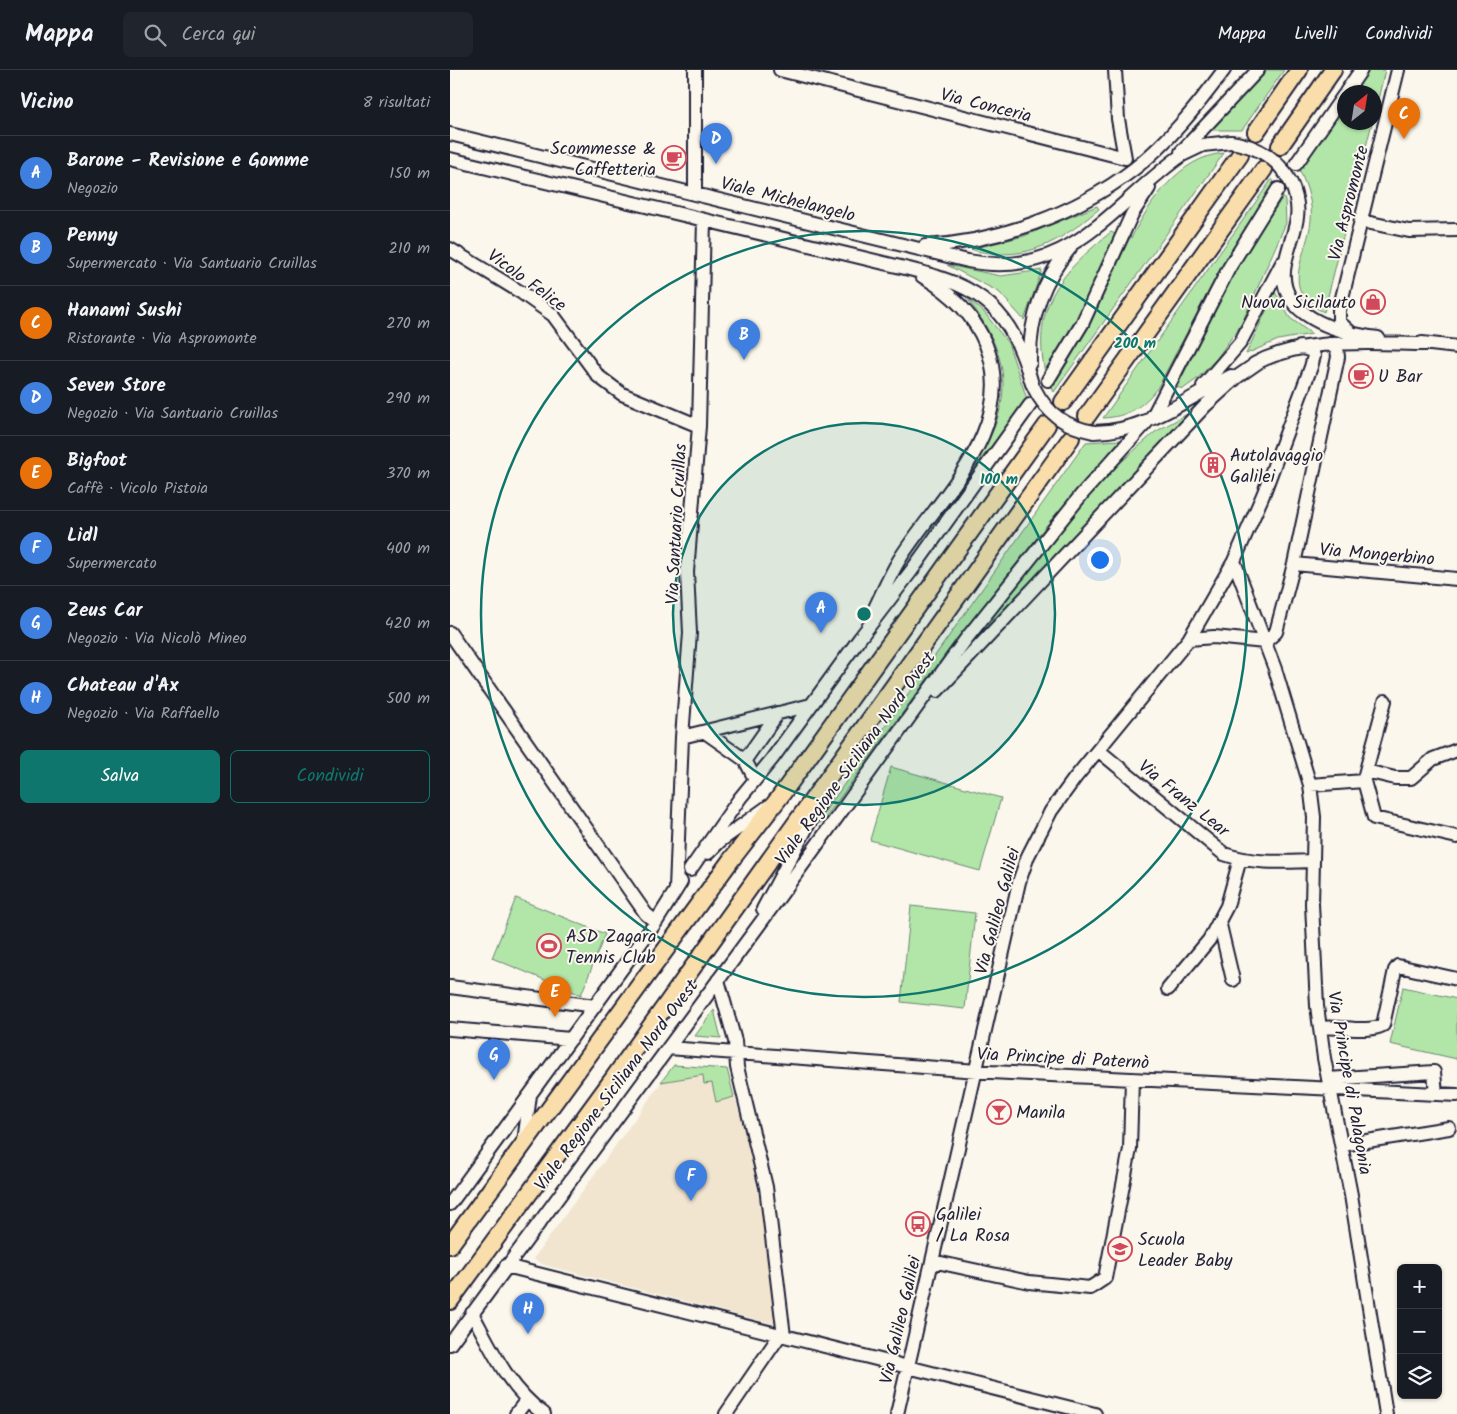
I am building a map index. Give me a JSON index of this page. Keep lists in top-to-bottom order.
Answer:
{
  "streets": {
    "main road": ["Viale Regione Siciliana Nord Ovest"],
    "street": [
      "Via Conceria",
      "Viale Michelangelo",
      "Via Aspromonte",
      "Vicolo Felice",
      "Via Santuario Cruillas",
      "Via Mongerbino",
      "Via Franz Lear",
      "Via Galileo Galilei",
      "Via Principe di Paternò",
      "Via Principe di Palagonia"
    ]
  },
  "crossings": [
    ["Vicolo Felice", "Via Santuario Cruillas"],
    ["Viale Regione Siciliana Nord Ovest", "Via Principe di Paternò"],
    ["Via Franz Lear", "Via Galileo Galilei"],
    ["Via Franz Lear", "Via Principe di Palagonia"],
    ["Via Galileo Galilei", "Via Principe di Paternò"],
    ["Via Galileo Galilei", "Via Principe di Palagonia"],
    ["Via Principe di Paternò", "Via Principe di Palagonia"]
  ],
  "places": {
    "cafe": ["Scommesse & Caffetteria", "U Bar"],
    "shop": ["Nuova Sicilauto"],
    "building": ["Autolavaggio Galilei"],
    "sports": ["ASD Zagara Tennis Club"],
    "bar": ["Manila"],
    "bus stop": ["Galilei / La Rosa"],
    "school or university": ["Scuola Leader Baby"]
  },
  "north": "top right",
  "page": {
    "header": "Mappa",
    "search": "Cerca qui",
    "nav": ["Mappa", "Livelli", "Condividi"],
    "heading": ["Vicino", "8 risultati"],
    "pins": [
      "C",
      "D",
      "B",
      "A",
      "E",
      "G",
      "F",
      "H"
    ],
    "list": [
      {
        "mark": "A",
        "name": "Barone - Revisione e Gomme",
        "note": "Negozio",
        "value": "150 m"
      },
      {
        "mark": "B",
        "name": "Penny",
        "note": "Supermercato · Via Santuario Cruillas",
        "value": "210 m"
      },
      {
        "mark": "C",
        "name": "Hanami Sushi",
        "note": "Ristorante · Via Aspromonte",
        "value": "270 m"
      },
      {
        "mark": "D",
        "name": "Seven Store",
        "note": "Negozio · Via Santuario Cruillas",
        "value": "290 m"
      },
      {
        "mark": "E",
        "name": "Bigfoot",
        "note": "Caffè · Vicolo Pistoia",
        "value": "370 m"
      },
      {
        "mark": "F",
        "name": "Lidl",
        "note": "Supermercato",
        "value": "400 m"
      },
      {
        "mark": "G",
        "name": "Zeus Car",
        "note": "Negozio · Via Nicolò Mineo",
        "value": "420 m"
      },
      {
        "mark": "H",
        "name": "Chateau d'Ax",
        "note": "Negozio · Via Raffaello",
        "value": "500 m"
      }
    ],
    "buttons": ["Salva", "Condividi"],
    "map_buttons": ["+", "−"]
  },
  "rings": ["200 m", "100 m"]
}
